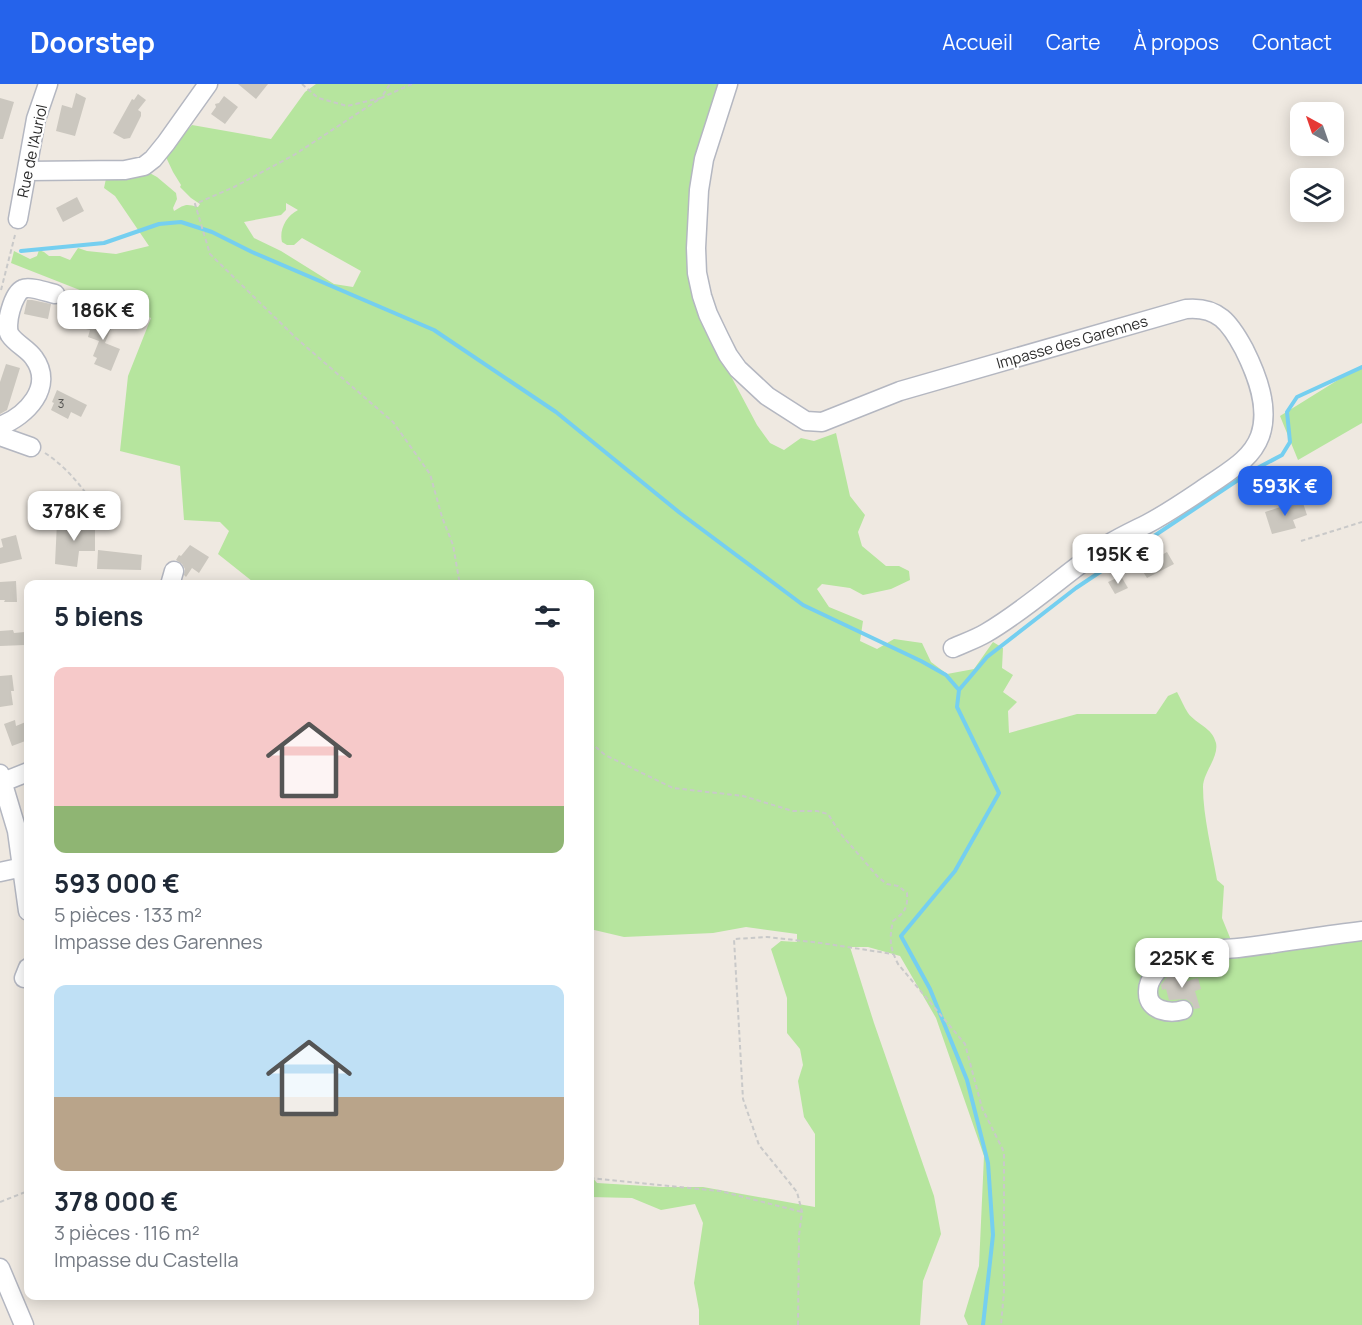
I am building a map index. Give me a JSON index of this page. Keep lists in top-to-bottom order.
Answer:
{
  "streets": {
    "street": ["Rue de l'Auriol", "Impasse des Garennes"]
  },
  "house_numbers": ["3"],
  "north": "top left",
  "page": {
    "header": "Doorstep",
    "nav": [
      "Accueil",
      "Carte",
      "À propos",
      "Contact"
    ],
    "price": [
      "186K €",
      "593K €",
      "378K €",
      "195K €",
      "225K €"
    ],
    "heading": "5 biens",
    "list": [
      {
        "name": "593 000 €",
        "note": "5 pièces · 133 m² · Impasse des Garennes"
      },
      {
        "name": "378 000 €",
        "note": "3 pièces · 116 m² · Impasse du Castella"
      }
    ]
  }
}
